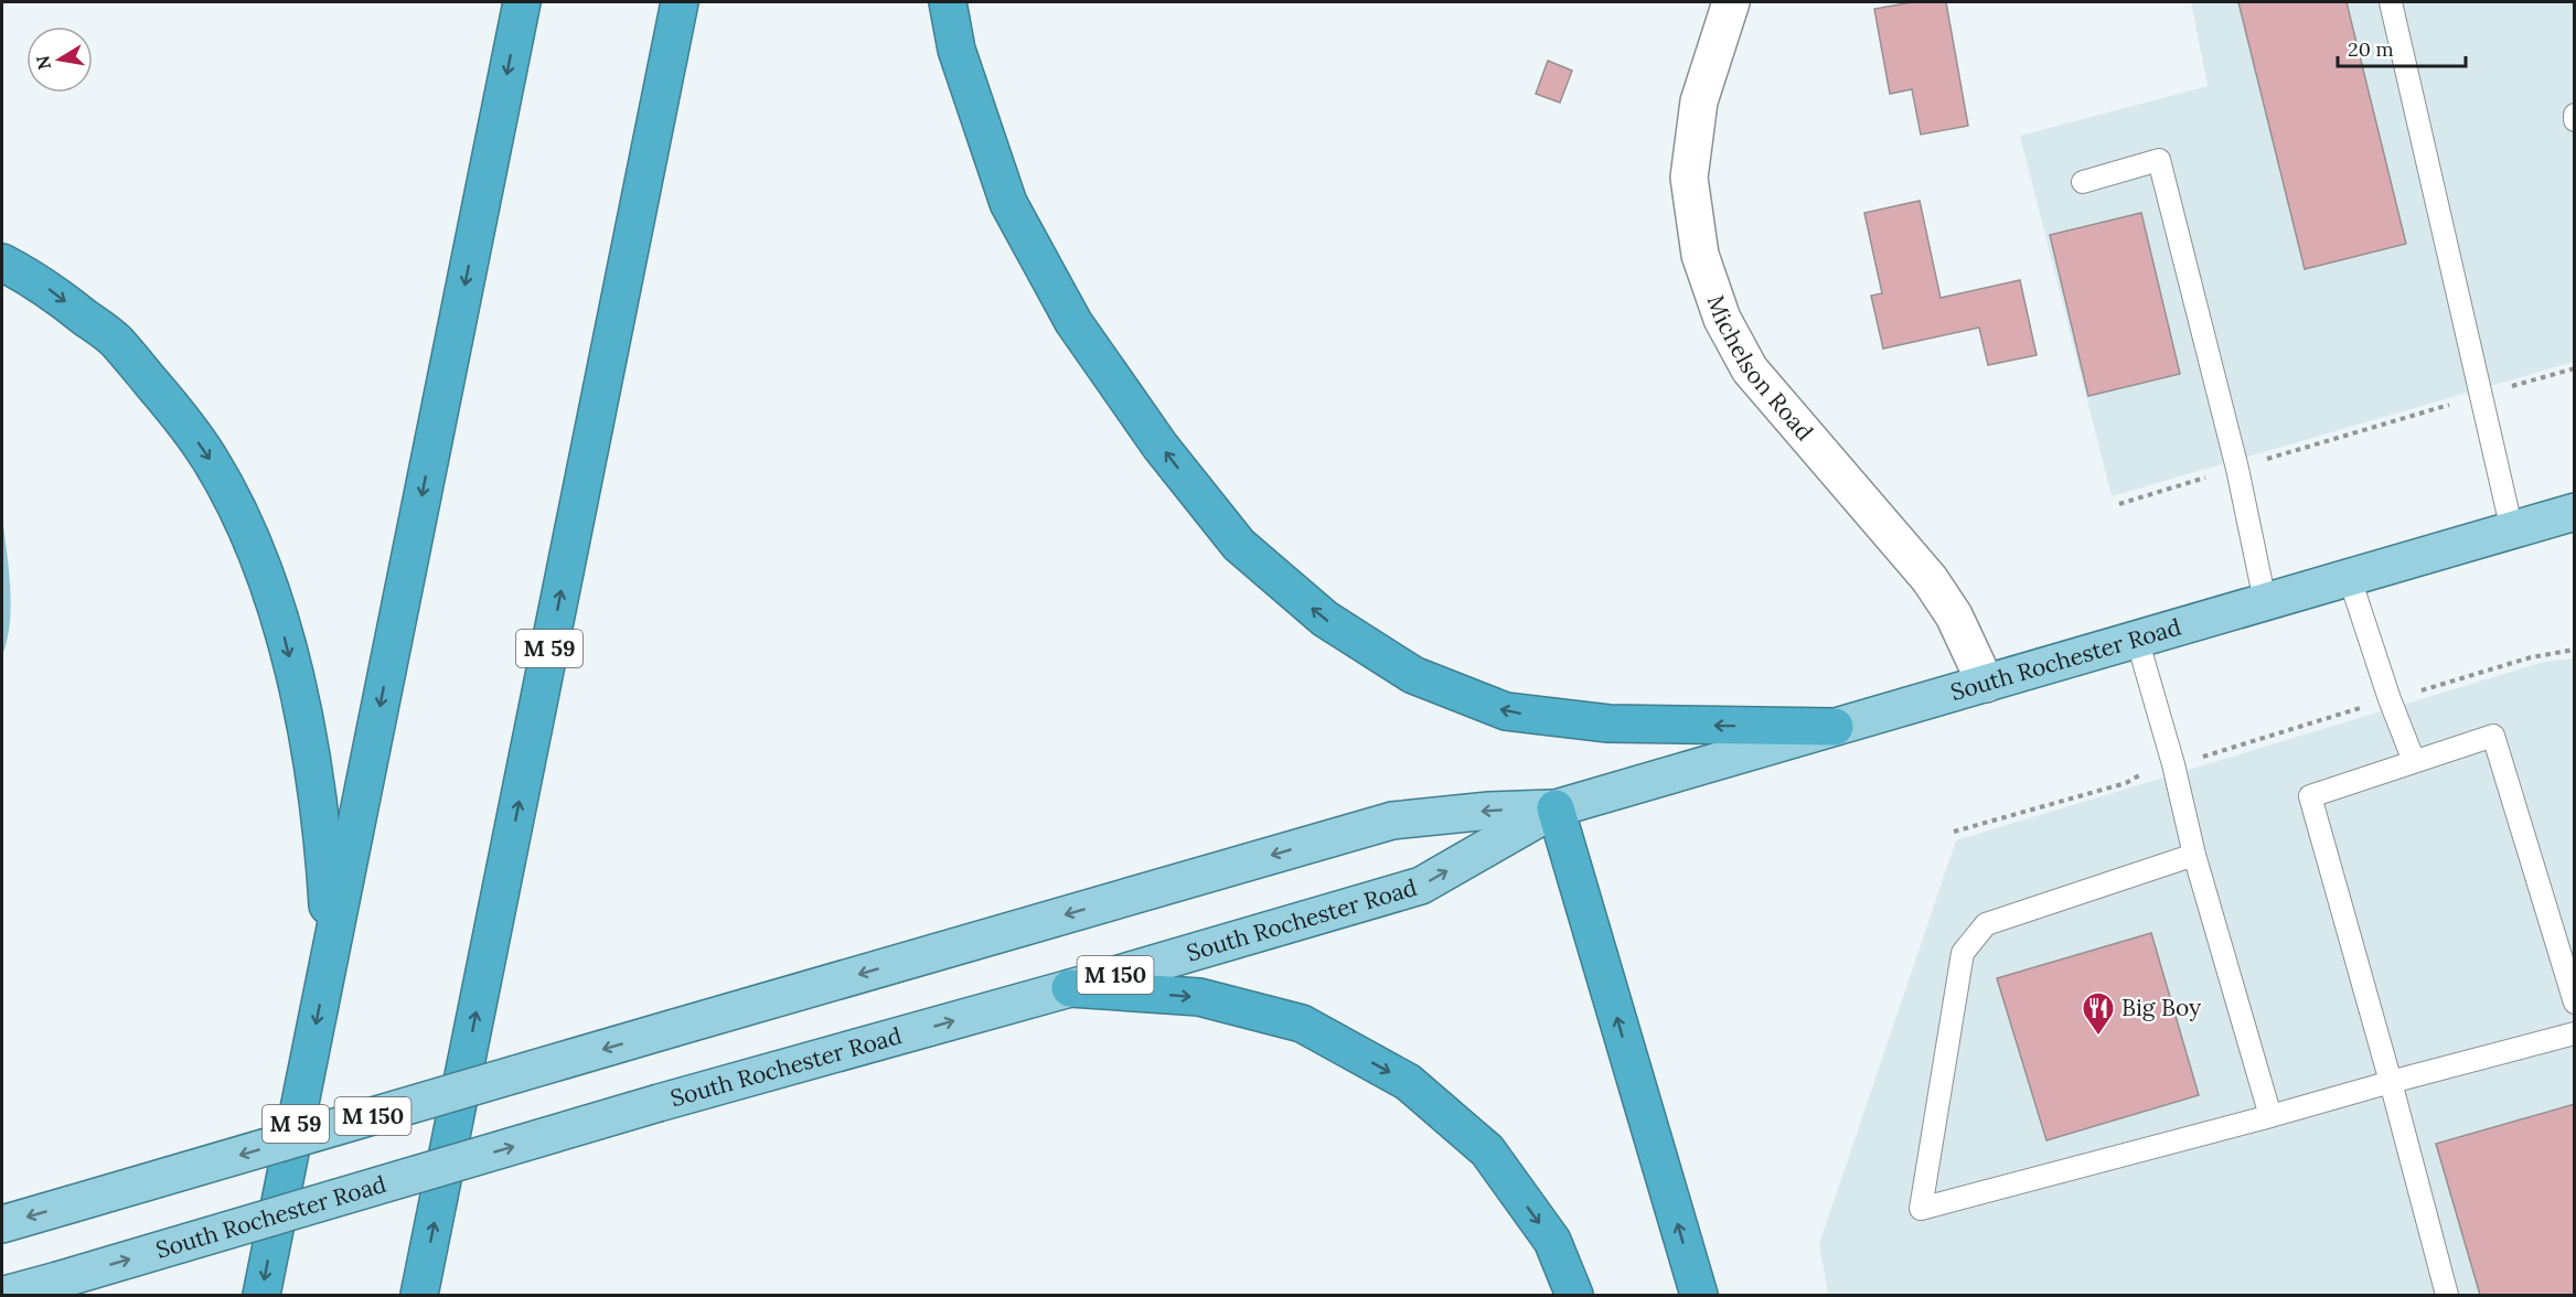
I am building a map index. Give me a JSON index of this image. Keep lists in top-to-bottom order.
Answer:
{
  "streets": {
    "highway": ["M 59"],
    "main road": ["South Rochester Road", "M 150"],
    "street": ["Michelson Road"]
  },
  "crossings": [
    ["Michelson Road", "South Rochester Road"]
  ],
  "places": {
    "restaurant": ["Big Boy"]
  },
  "scale_bar": "20 m",
  "north": "left"
}
